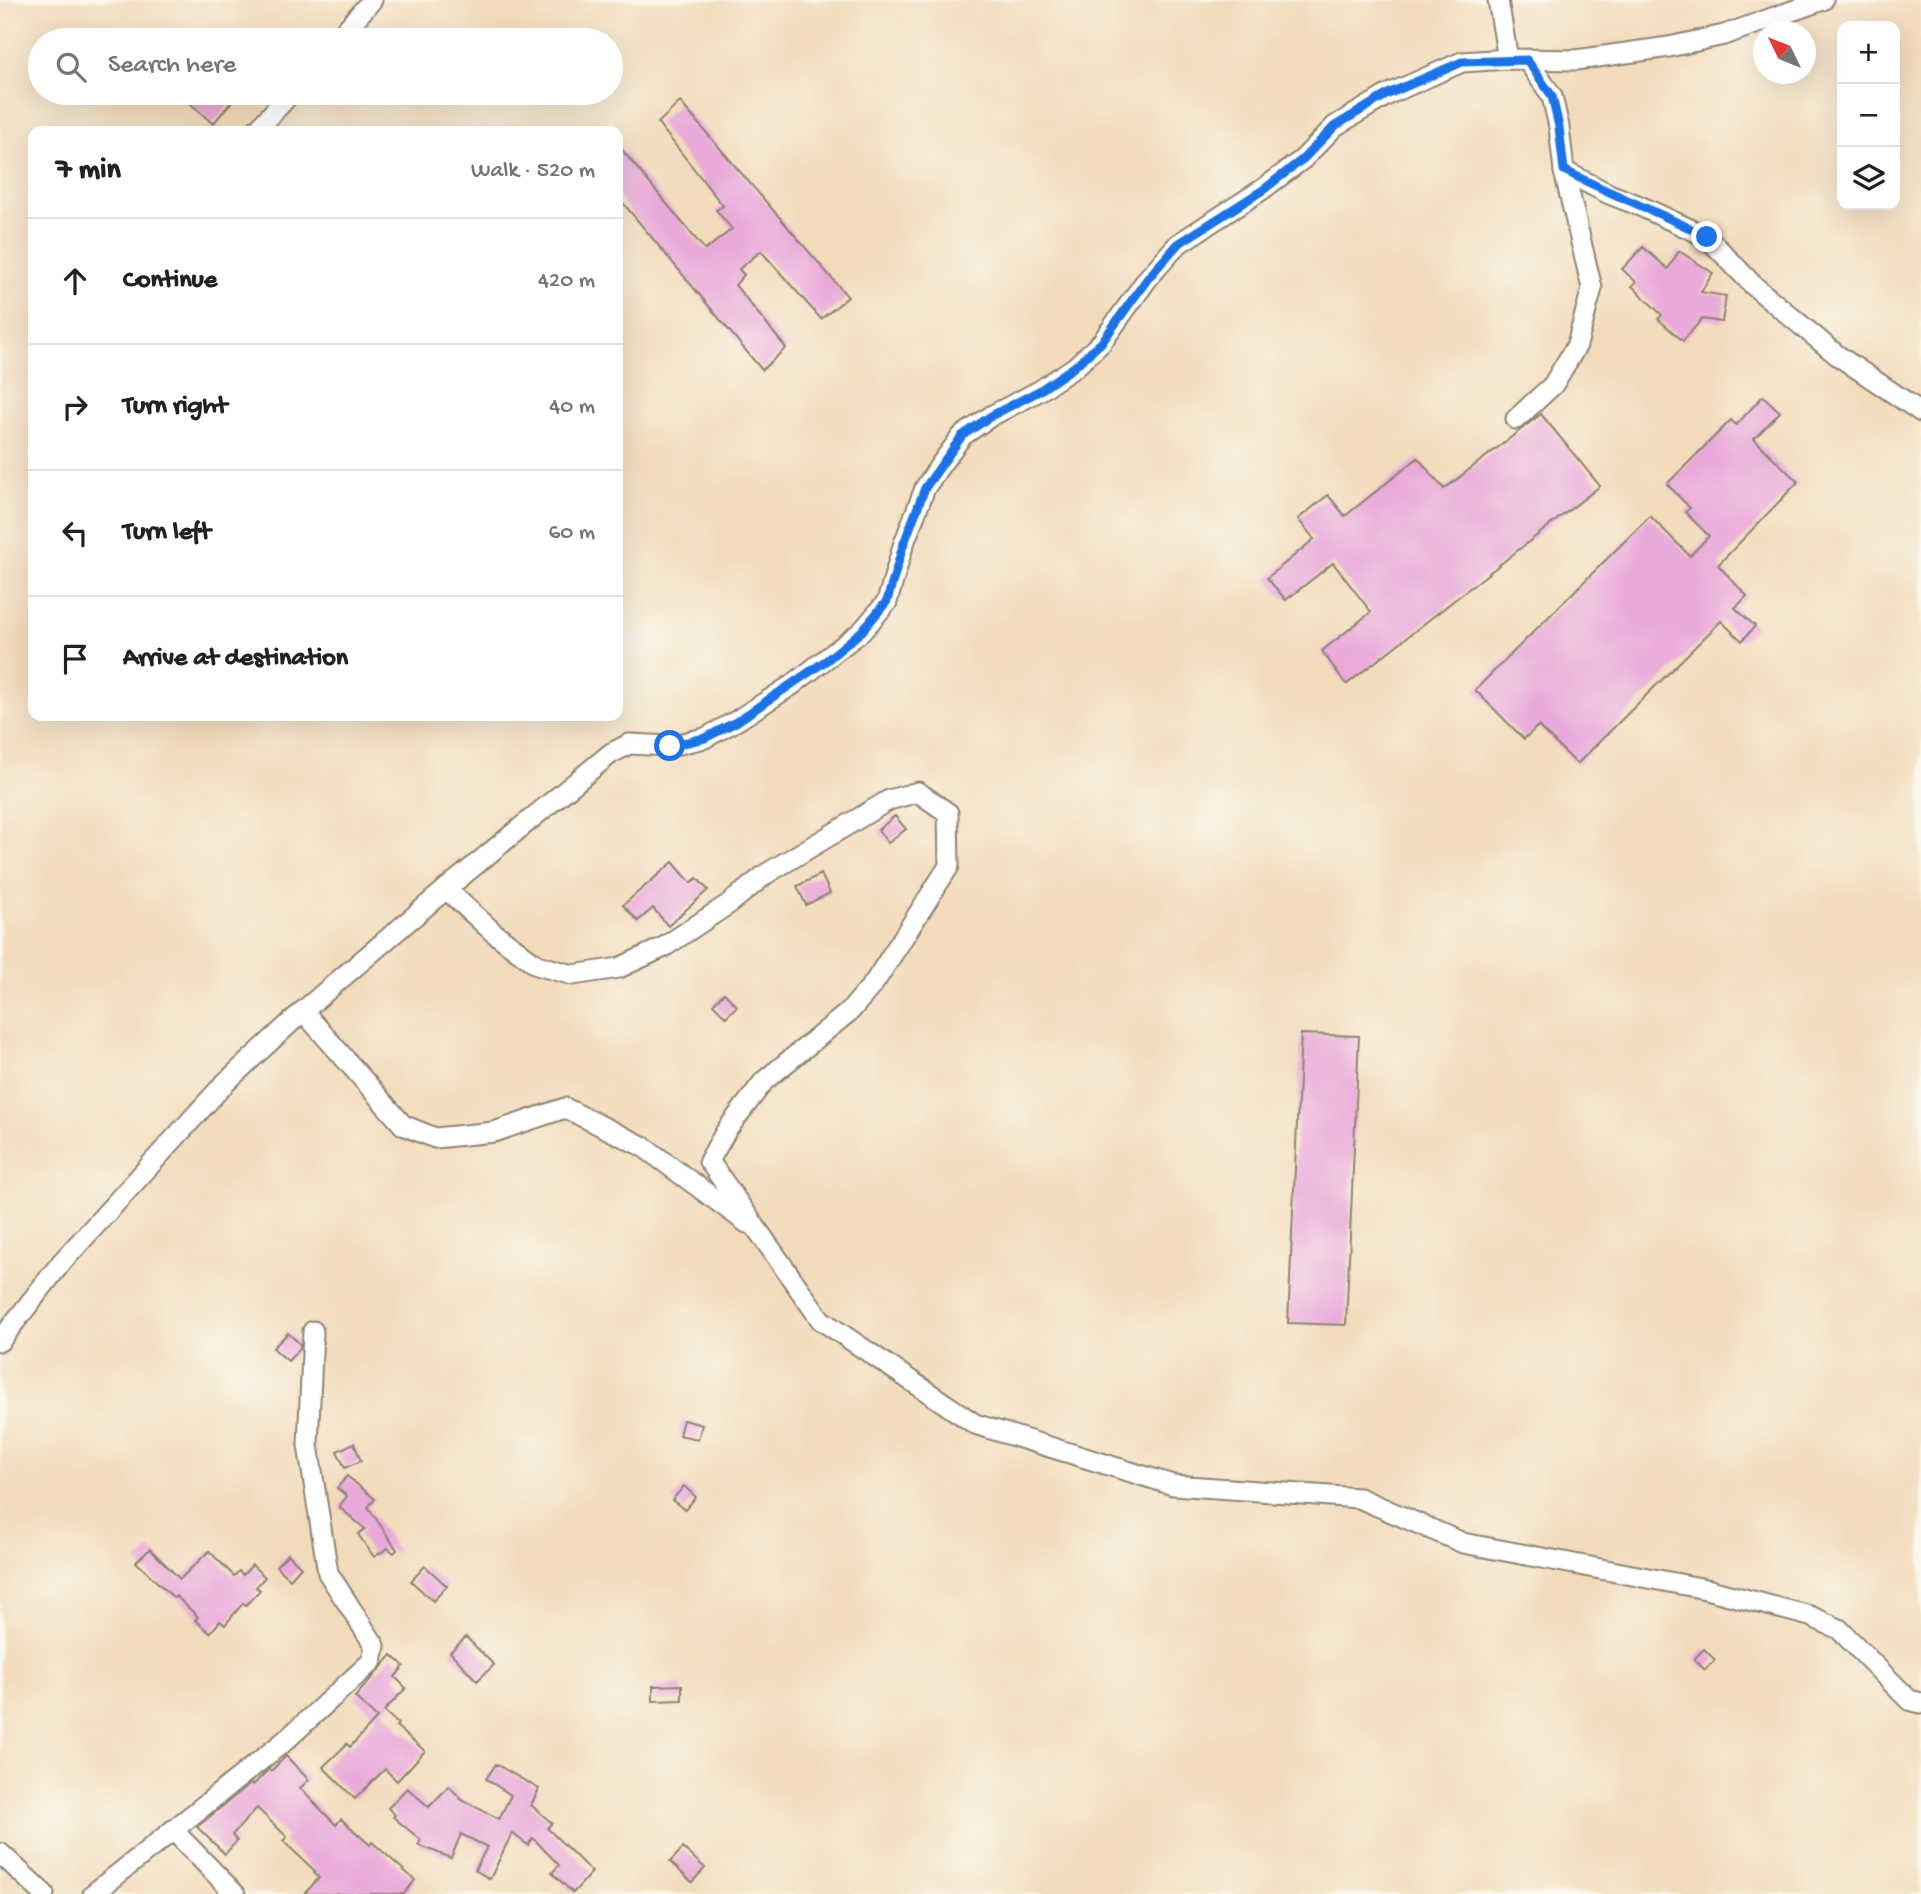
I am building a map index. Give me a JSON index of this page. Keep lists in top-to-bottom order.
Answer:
{
  "north": "top left",
  "page": {
    "map_buttons": ["+", "−"],
    "search": "Search here",
    "heading": ["7 min", "Walk · 520 m"],
    "list": [
      ["Continue", "420 m"],
      ["Turn right", "40 m"],
      ["Turn left", "60 m"],
      "Arrive at destination"
    ]
  }
}
